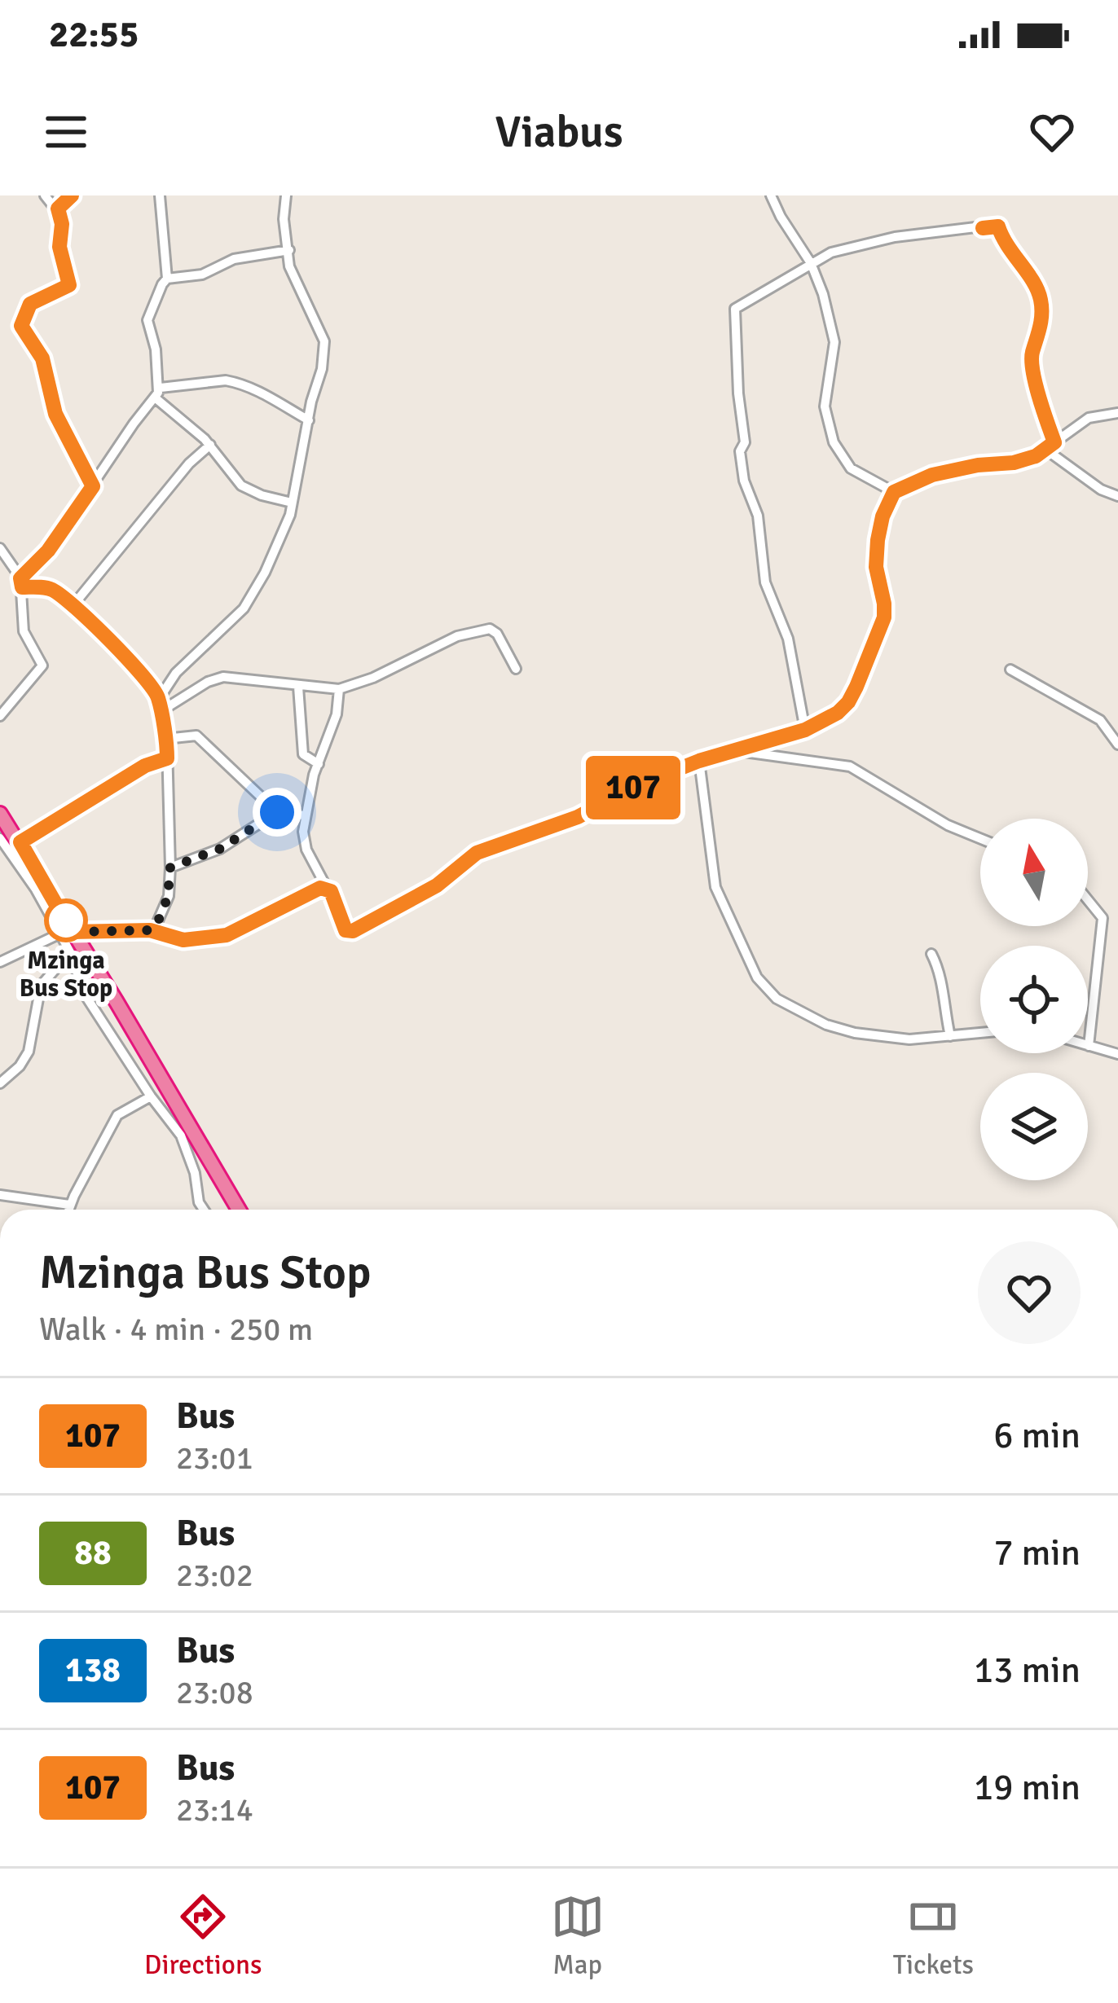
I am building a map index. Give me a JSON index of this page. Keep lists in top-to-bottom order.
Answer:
{
  "places": ["Mzinga Bus Stop"],
  "lines": ["bus line 107"],
  "north": "top",
  "page": {
    "status": "22:55",
    "header": "Viabus",
    "on_map": "107",
    "heading": ["Mzinga Bus Stop", "Walk · 4 min · 250 m"],
    "list": [
      {
        "mark": "107",
        "name": "Bus",
        "note": "23:01",
        "value": "6 min"
      },
      {
        "mark": "88",
        "name": "Bus",
        "note": "23:02",
        "value": "7 min"
      },
      {
        "mark": "138",
        "name": "Bus",
        "note": "23:08",
        "value": "13 min"
      },
      {
        "mark": "107",
        "name": "Bus",
        "note": "23:14",
        "value": "19 min"
      }
    ],
    "tabs": ["Directions", "Map", "Tickets"]
  }
}
